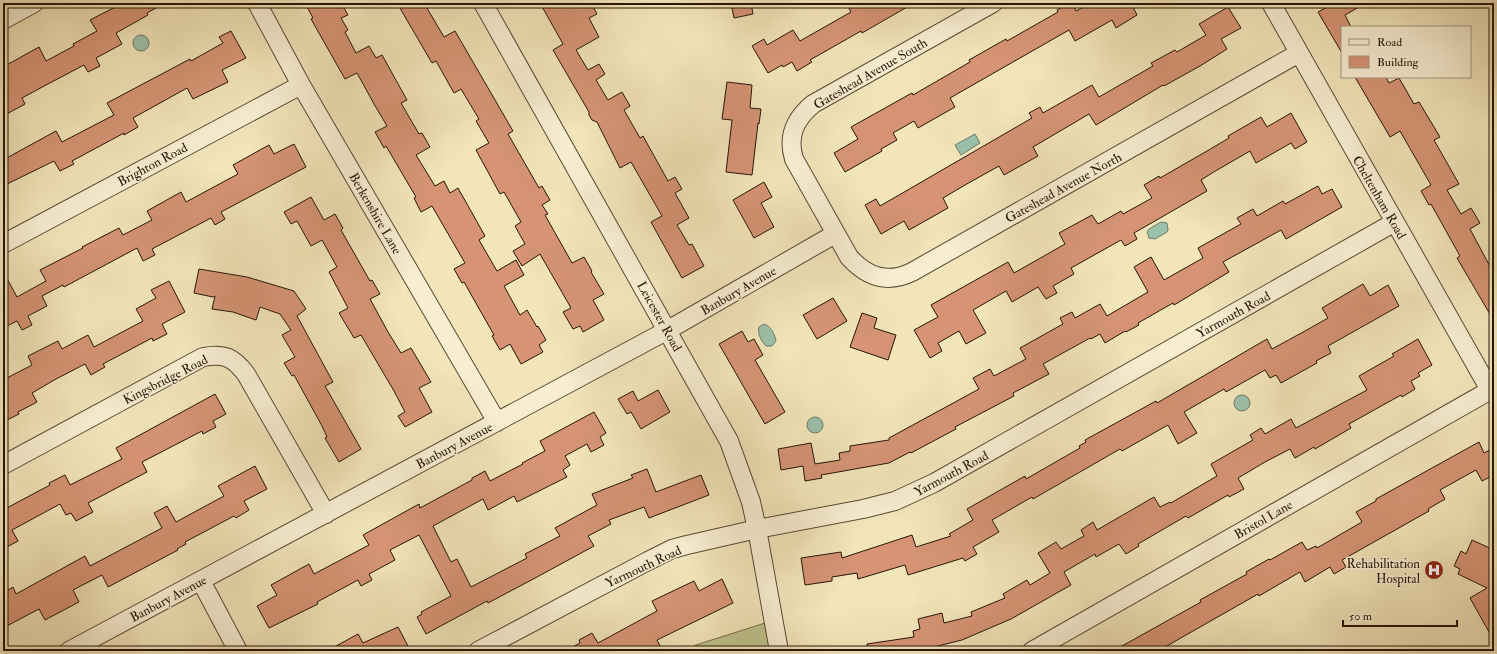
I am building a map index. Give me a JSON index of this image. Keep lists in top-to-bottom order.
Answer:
{
  "streets": {
    "street": [
      "Gateshead Avenue South",
      "Brighton Road",
      "Gateshead Avenue North",
      "Cheltenham Road",
      "Berkenshire Lane",
      "Banbury Avenue",
      "Yarmouth Road",
      "Leicester Road",
      "Kingsbridge Road",
      "Bristol Lane"
    ]
  },
  "crossings": [
    ["Gateshead Avenue South", "Gateshead Avenue North"],
    ["Gateshead Avenue South", "Banbury Avenue"],
    ["Brighton Road", "Berkenshire Lane"],
    ["Gateshead Avenue North", "Cheltenham Road"],
    ["Gateshead Avenue North", "Banbury Avenue"],
    ["Cheltenham Road", "Yarmouth Road"],
    ["Cheltenham Road", "Bristol Lane"],
    ["Berkenshire Lane", "Banbury Avenue"],
    ["Banbury Avenue", "Leicester Road"],
    ["Banbury Avenue", "Kingsbridge Road"],
    ["Yarmouth Road", "Leicester Road"]
  ],
  "places": {
    "hospital": ["Rehabilitation Hospital"]
  },
  "legend": ["Road", "Building"],
  "scale_bar": "50 m"
}
